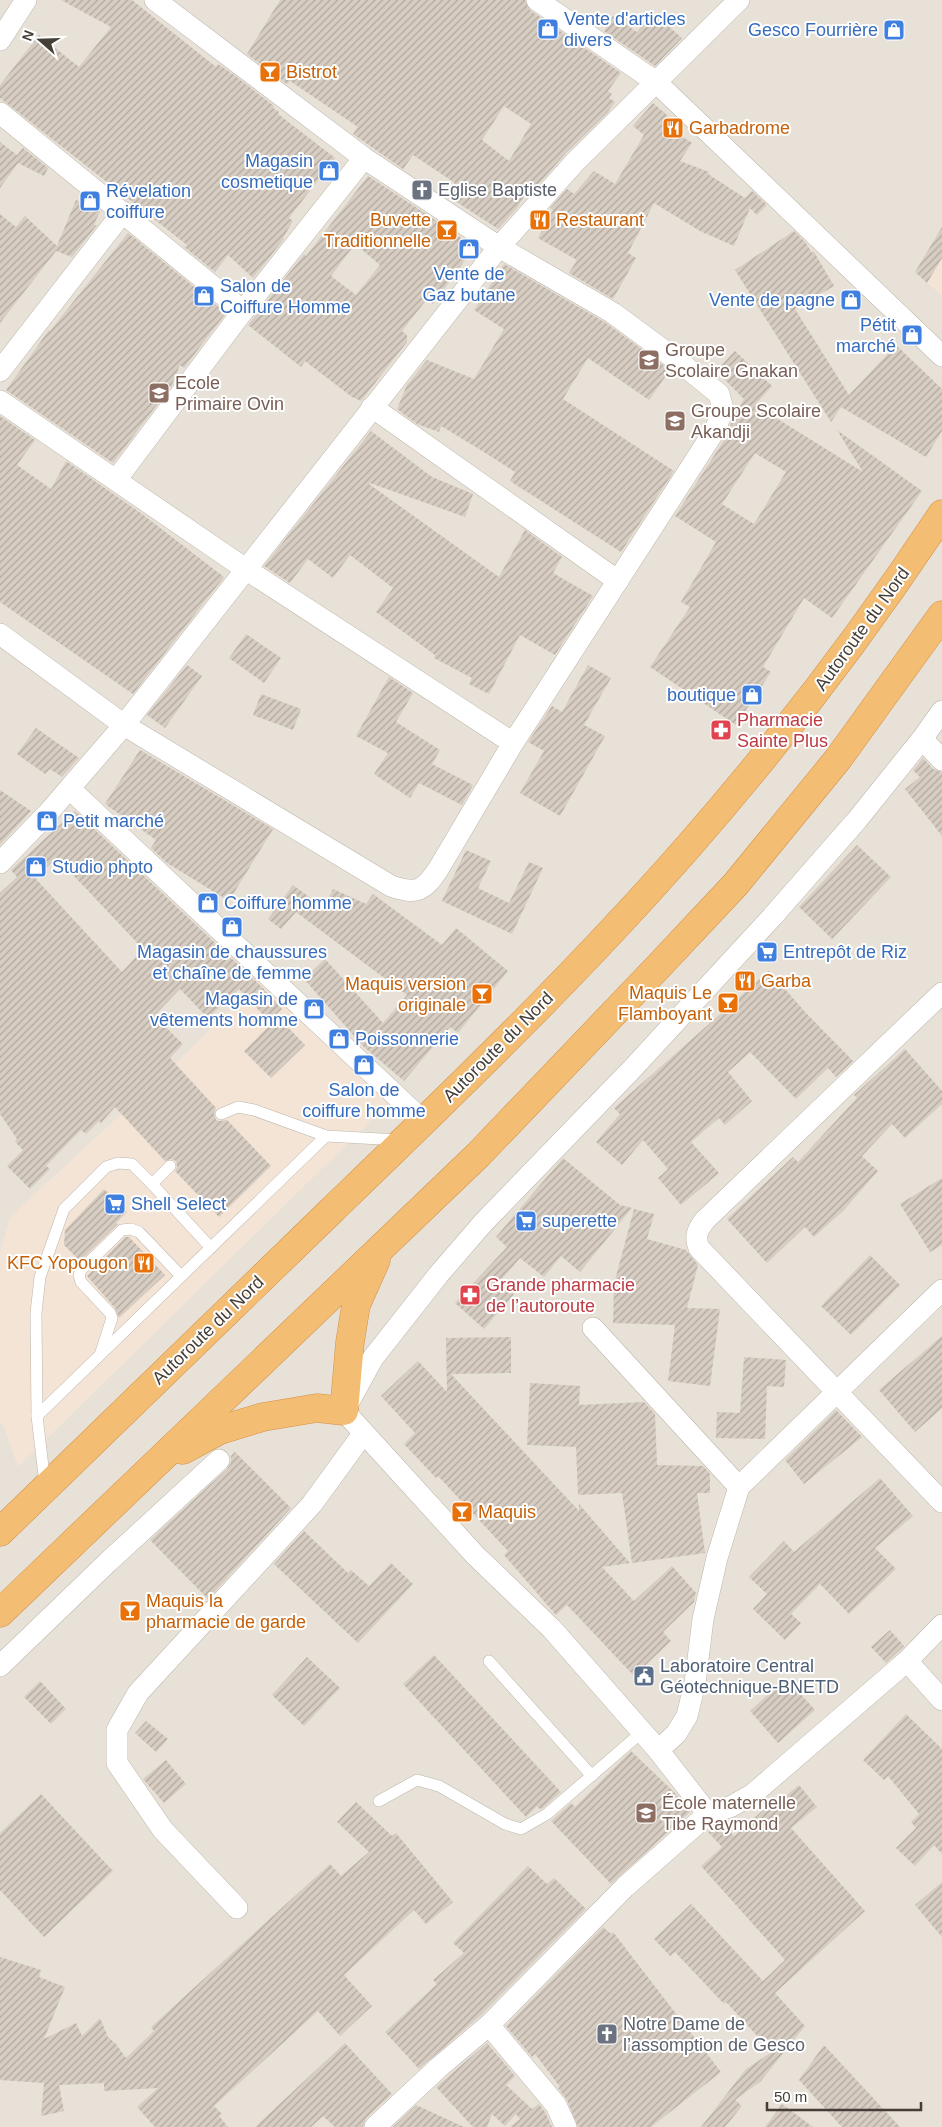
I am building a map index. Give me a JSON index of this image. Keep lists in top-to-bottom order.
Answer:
{
  "streets": {
    "highway": ["Autoroute du Nord"]
  },
  "places": {
    "shop": [
      "Vente d'articles divers",
      "Gesco Fourrière",
      "Magasin cosmetique",
      "Révelation coiffure",
      "Vente de Gaz butane",
      "Salon de Coiffure Homme",
      "Vente de pagne",
      "Pétit marché",
      "boutique",
      "Petit marché",
      "Studio phpto",
      "Coiffure homme",
      "Magasin de chaussures et chaîne de femme",
      "Magasin de vêtements homme",
      "Poissonnerie",
      "Salon de coiffure homme"
    ],
    "bar": [
      "Bistrot",
      "Buvette Traditionnelle",
      "Maquis version originale",
      "Maquis Le Flamboyant",
      "Maquis",
      "Maquis la pharmacie de garde"
    ],
    "restaurant": [
      "Garbadrome",
      "Restaurant",
      "Garba",
      "KFC Yopougon"
    ],
    "church": ["Eglise Baptiste", "Notre Dame de l’assomption de Gesco"],
    "school or university": [
      "Groupe Scolaire Gnakan",
      "Ecole Primaire Ovin",
      "Groupe Scolaire Akandji",
      "École maternelle Tibe Raymond"
    ],
    "pharmacy": ["Pharmacie Sainte Plus", "Grande pharmacie de l’autoroute"],
    "supermarket": ["Entrepôt de Riz", "Shell Select", "superette"],
    "public building": ["Laboratoire Central Géotechnique-BNETD"]
  },
  "scale_bar": "50 m",
  "north": "left"
}
